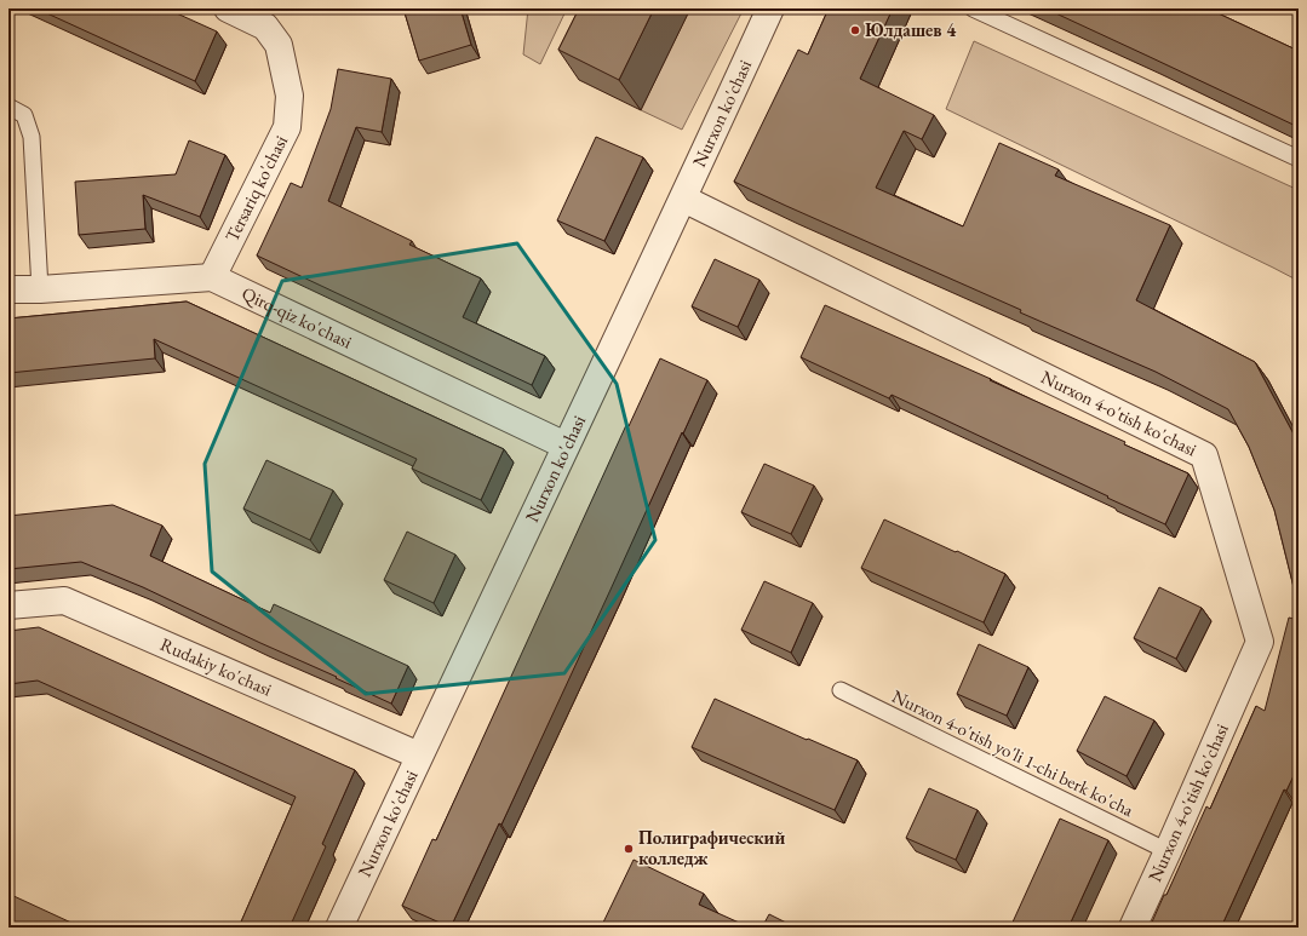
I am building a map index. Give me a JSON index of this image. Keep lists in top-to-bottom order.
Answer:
{
  "streets": {
    "street": [
      "Nurxon ko'chasi",
      "Tersariq ko'chasi",
      "Qirq-qiz ko'chasi",
      "Nurxon 4-o'tish ko'chasi",
      "Rudakiy ko'chasi"
    ],
    "lane": ["Nurxon 4-o'tish yo'li 1-chi berk ko'cha"]
  },
  "crossings": [
    ["Nurxon ko'chasi", "Qirq-qiz ko'chasi"],
    ["Nurxon ko'chasi", "Nurxon 4-o'tish ko'chasi"],
    ["Nurxon ko'chasi", "Rudakiy ko'chasi"],
    ["Tersariq ko'chasi", "Qirq-qiz ko'chasi"],
    ["Nurxon 4-o'tish ko'chasi", "Nurxon 4-o'tish yo'li 1-chi berk ko'cha"]
  ],
  "places": ["Юлдашев 4", "Полиграфический колледж"]
}
